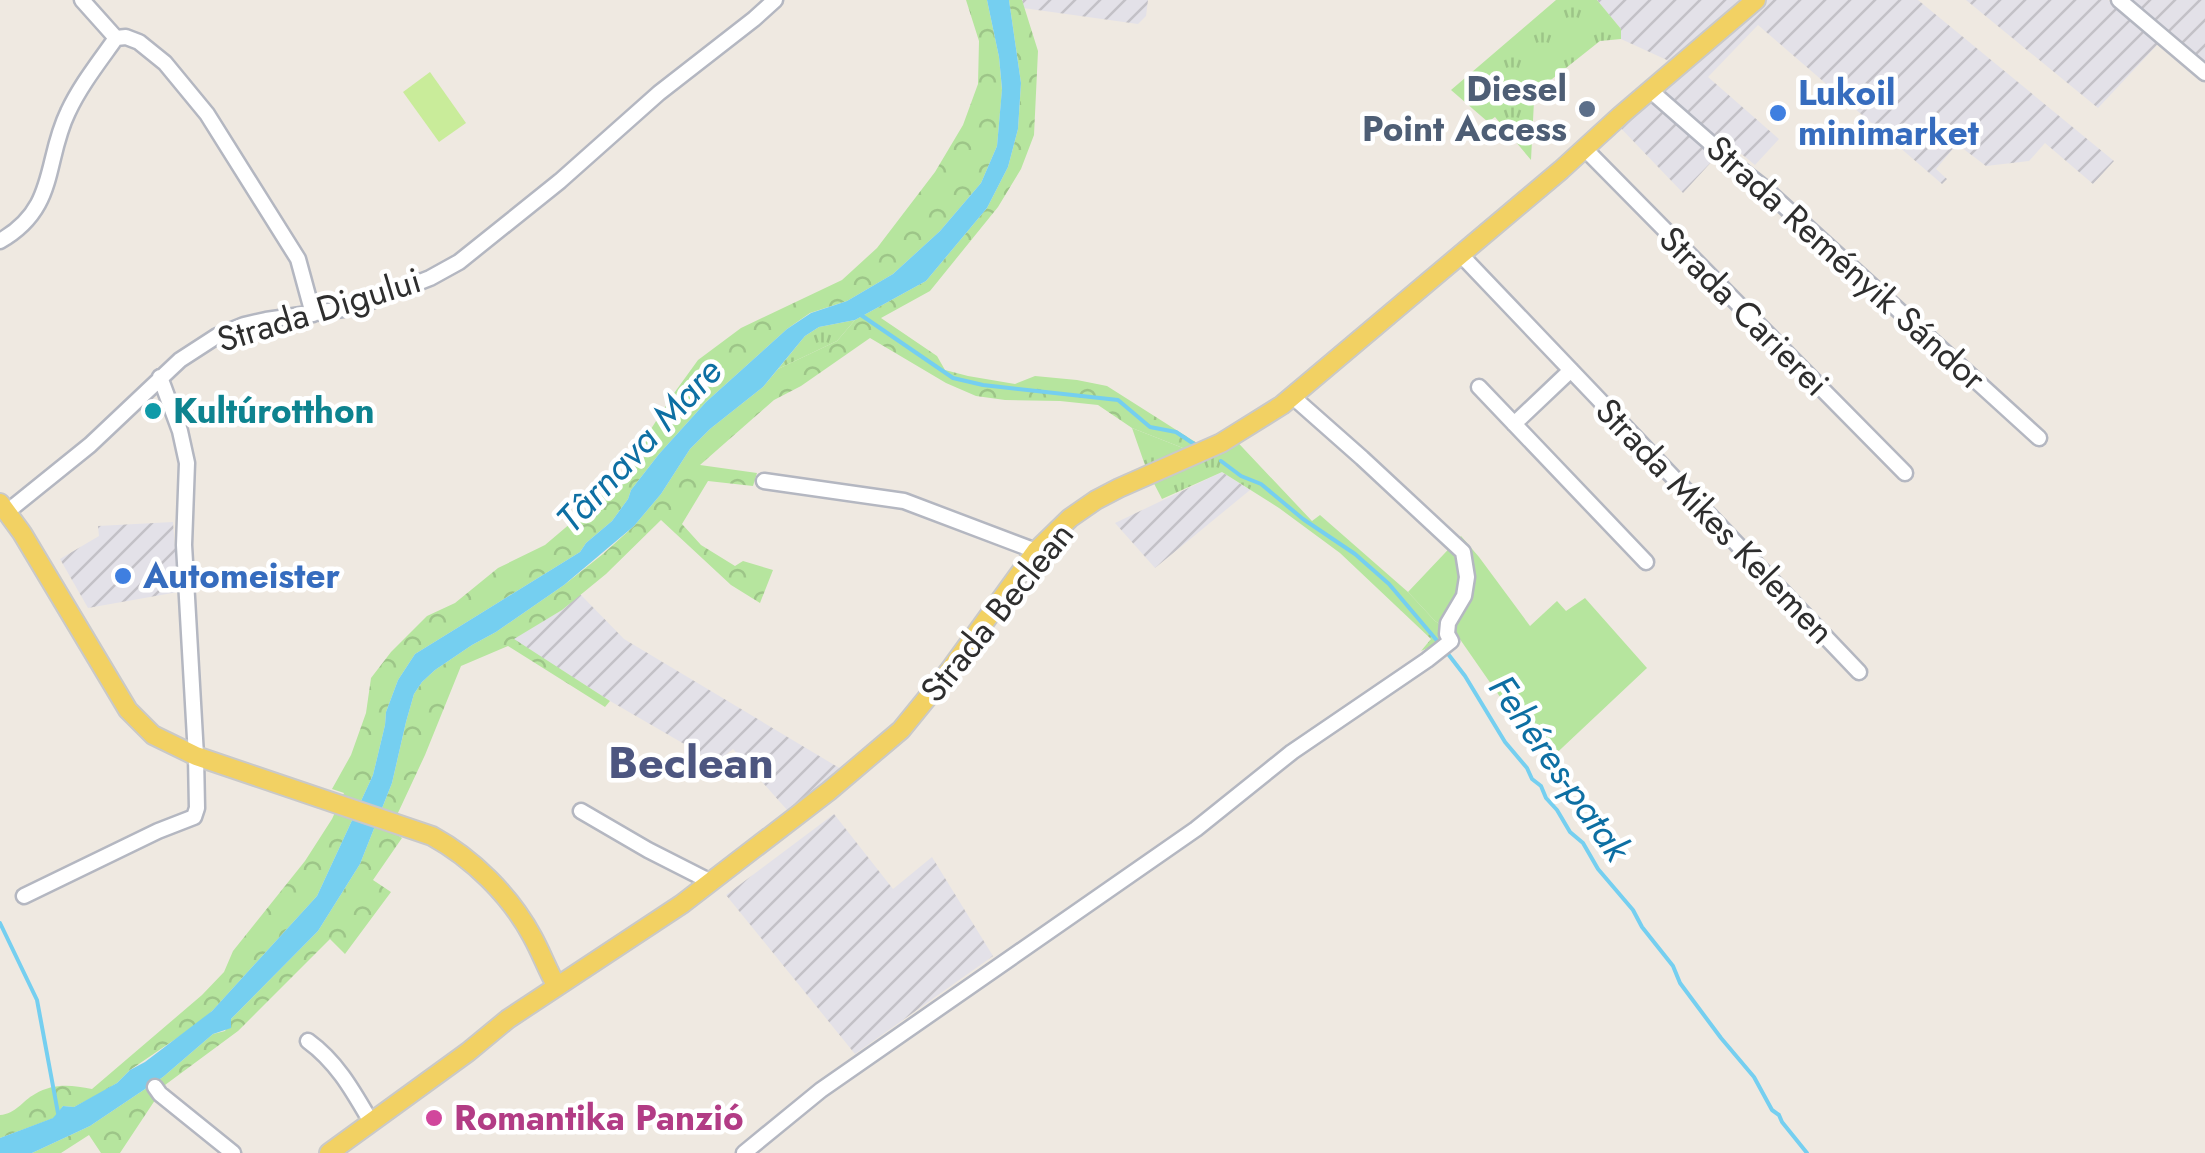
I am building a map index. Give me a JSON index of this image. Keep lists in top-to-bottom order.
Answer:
{
  "streets": {
    "main road": ["Strada Beclean"],
    "street": [
      "Strada Reményik Sándor",
      "Strada Digului",
      "Strada Carierei",
      "Strada Mikes Kelemen"
    ]
  },
  "crossings": [
    ["Strada Reményik Sándor", "Strada Beclean"],
    ["Strada Carierei", "Strada Beclean"],
    ["Strada Mikes Kelemen", "Strada Beclean"]
  ],
  "districts": ["Beclean"],
  "water": ["Târnava Mare", "Fehéres-patak"],
  "places": [
    "Diesel Point Access",
    "Lukoil minimarket",
    "Kultúrotthon",
    "Automeister",
    "Romantika Panzió"
  ]
}
